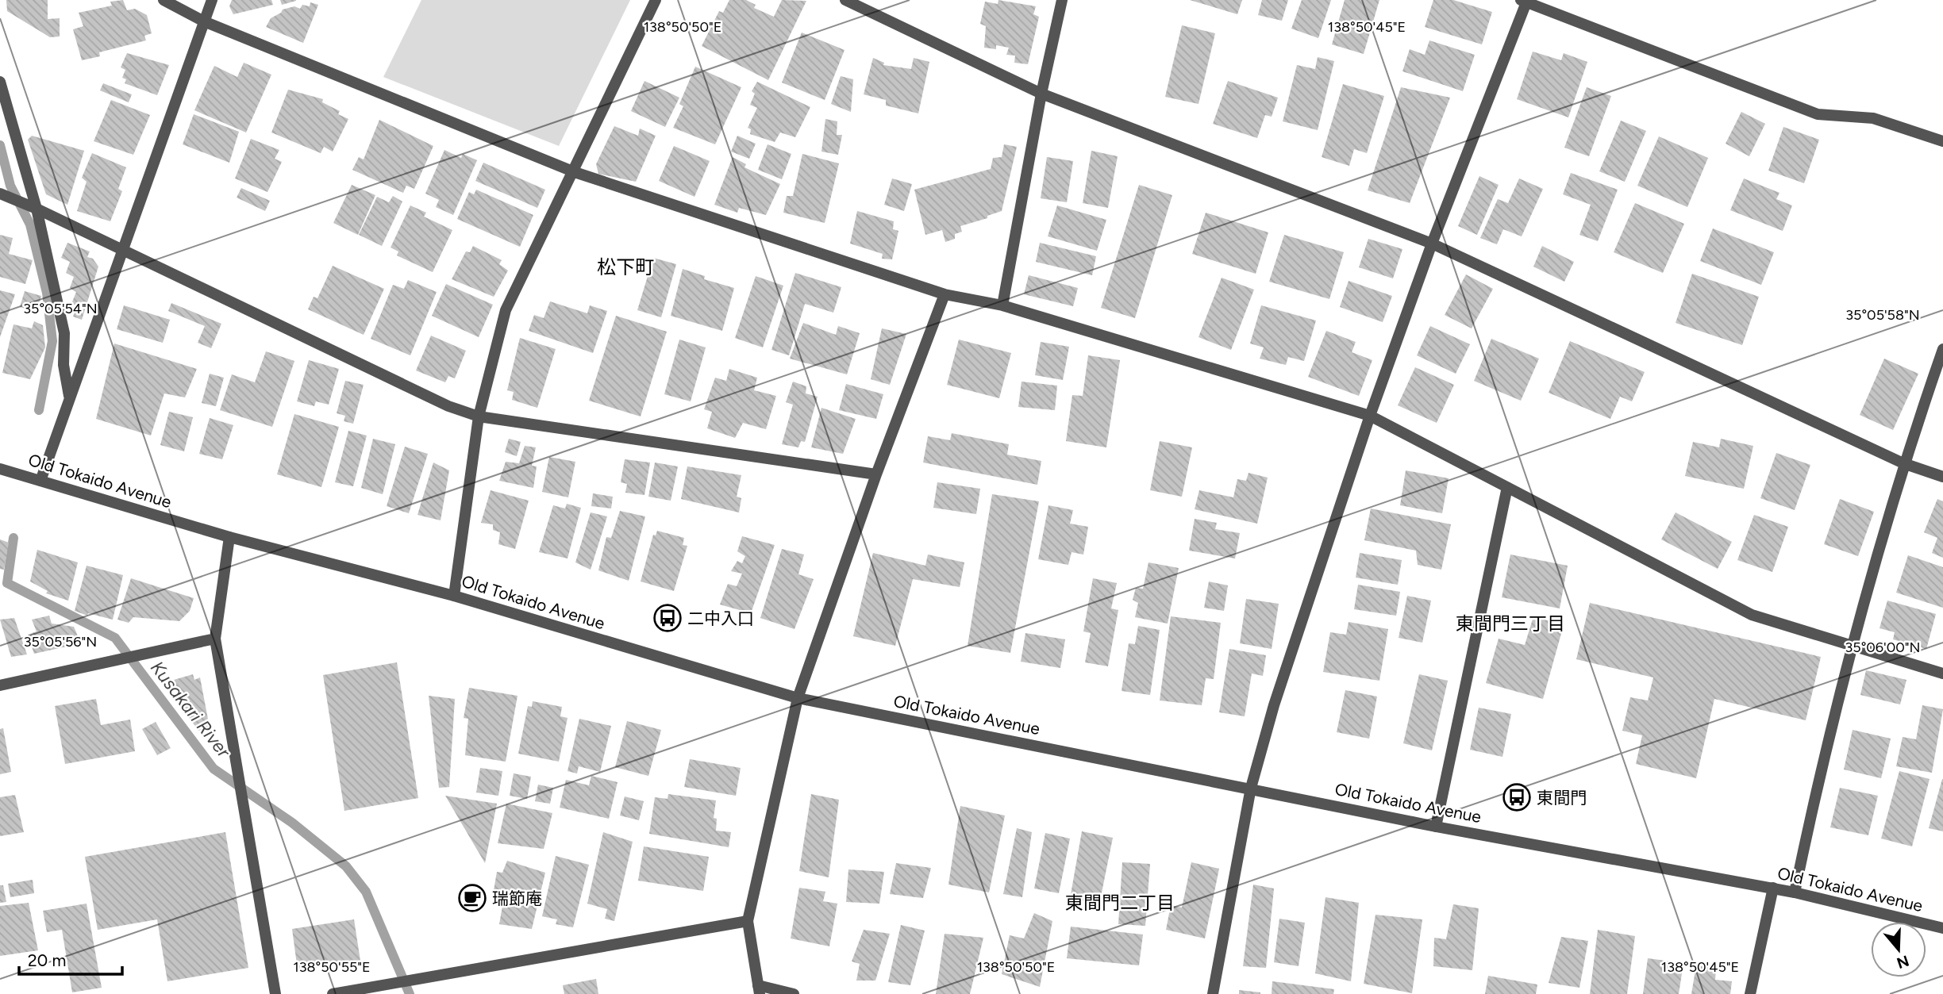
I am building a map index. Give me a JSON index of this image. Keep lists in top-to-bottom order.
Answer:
{
  "streets": {
    "street": ["Old Tokaido Avenue"]
  },
  "districts": ["松下町", "東間門三丁目", "東間門二丁目"],
  "water": ["Kusakari River"],
  "places": {
    "bus stop": ["二中入口", "東間門"],
    "cafe": ["瑞節庵"]
  },
  "scale_bar": "20 m",
  "north": "bottom",
  "coordinates": [
    "138°50'50\"E",
    "138°50'45\"E",
    "35°05'54\"N",
    "35°05'58\"N",
    "35°05'56\"N",
    "35°06'00\"N",
    "138°50'55\"E"
  ]
}
